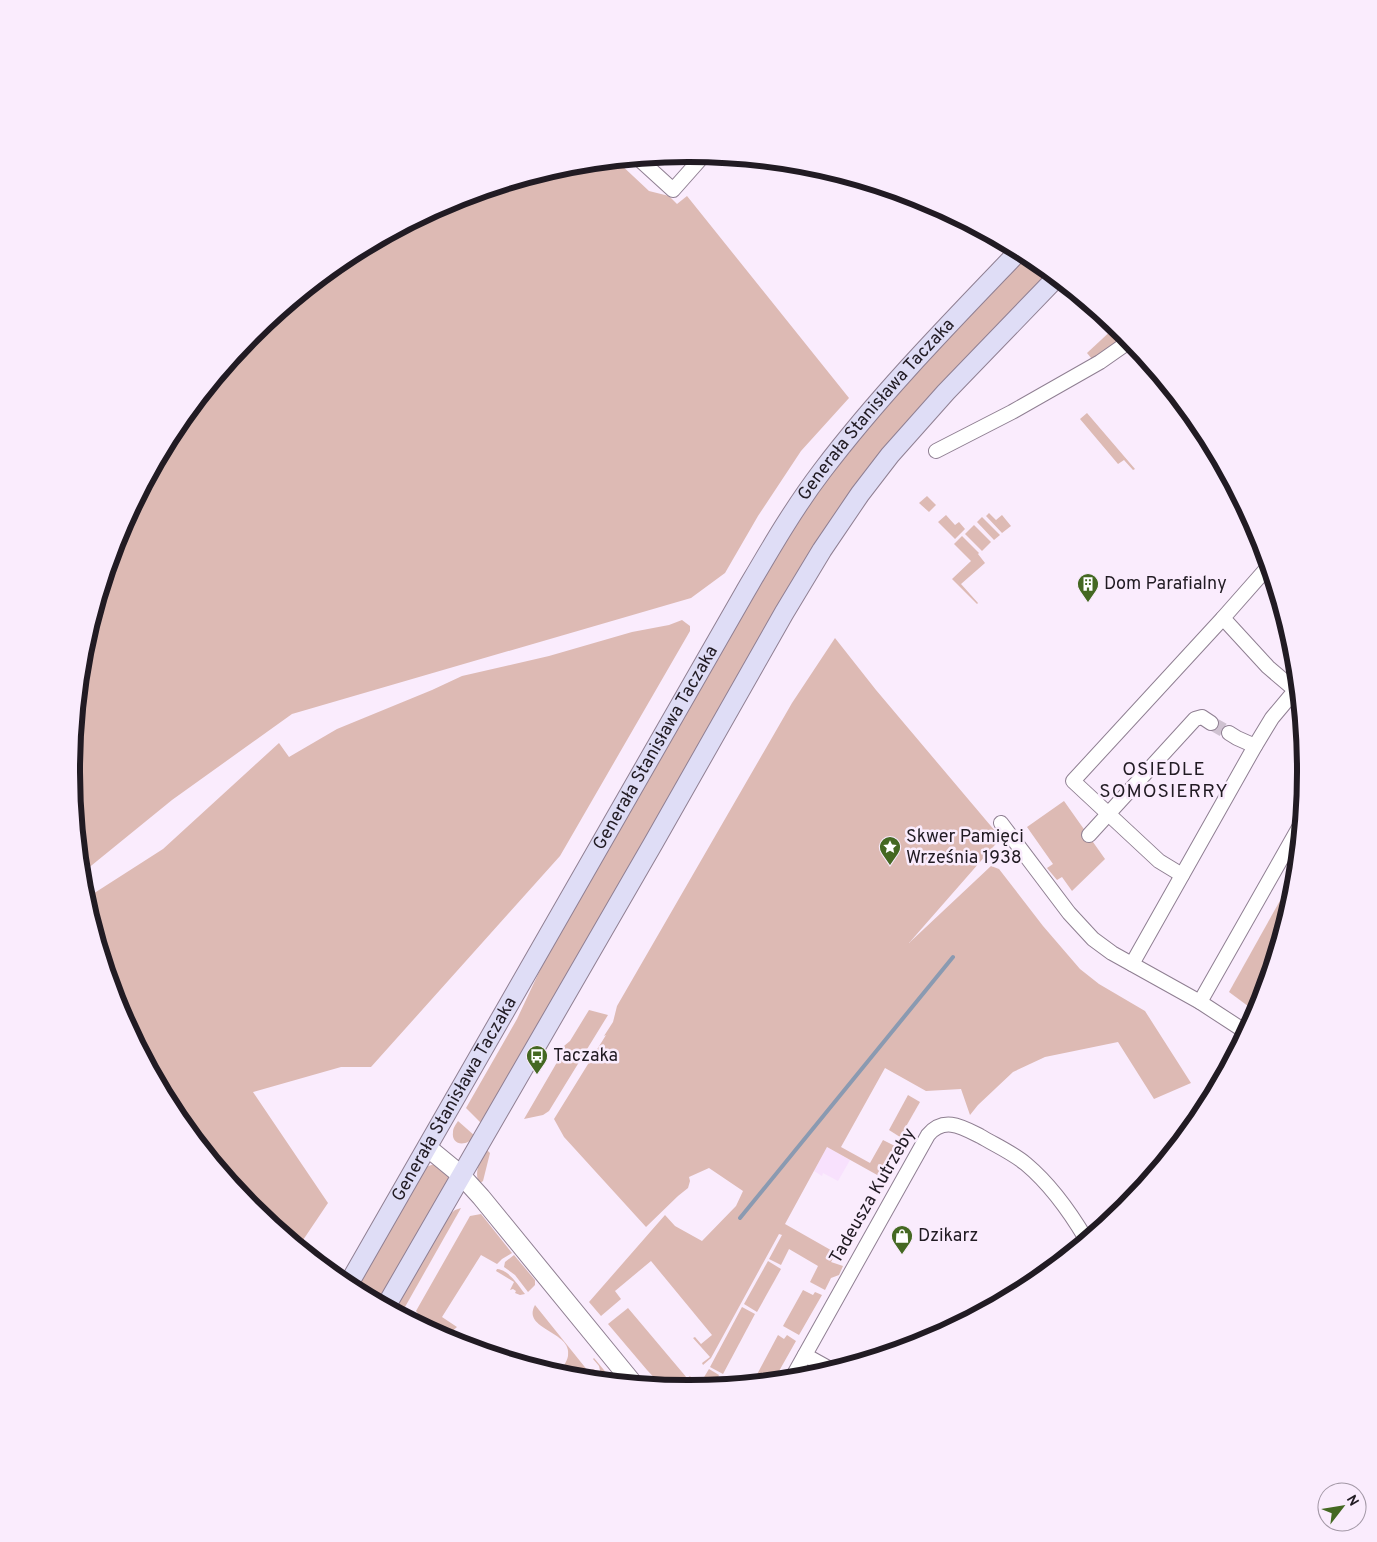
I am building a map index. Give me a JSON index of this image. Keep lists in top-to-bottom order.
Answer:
{
  "streets": {
    "main road": ["Generała Stanisława Taczaka"],
    "street": ["Tadeusza Kutrzeby"]
  },
  "districts": ["OSIEDLE SOMOSIERRY"],
  "places": {
    "building": ["Dom Parafialny"],
    "place": ["Skwer Pamięci Września 1938"],
    "bus stop": ["Taczaka"],
    "shop": ["Dzikarz"]
  },
  "north": "top right"
}
